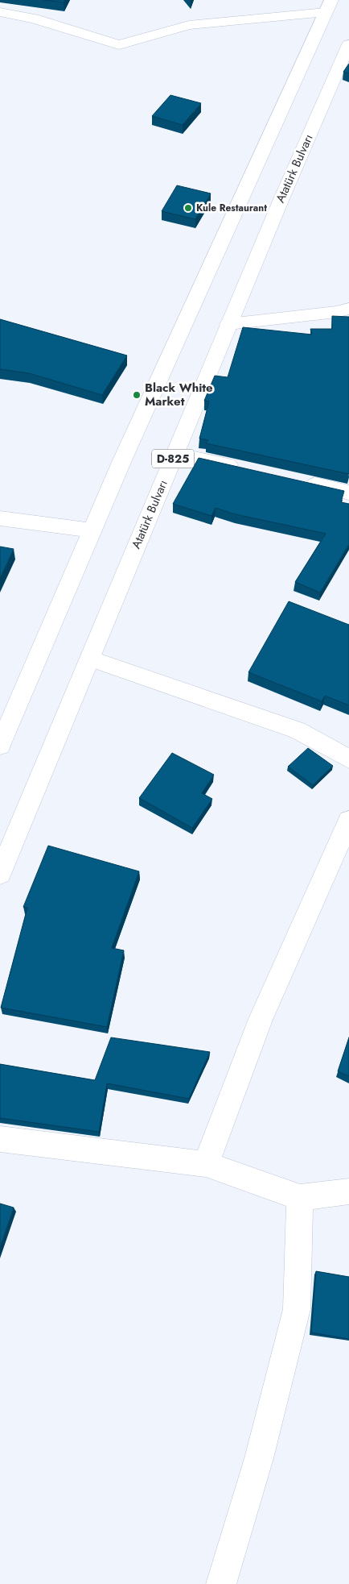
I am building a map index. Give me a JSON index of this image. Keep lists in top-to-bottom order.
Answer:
{
  "streets": {
    "main road": ["Atatürk Bulvarı", "D-825"]
  },
  "places": ["Kule Restaurant", "Black White Market"]
}
